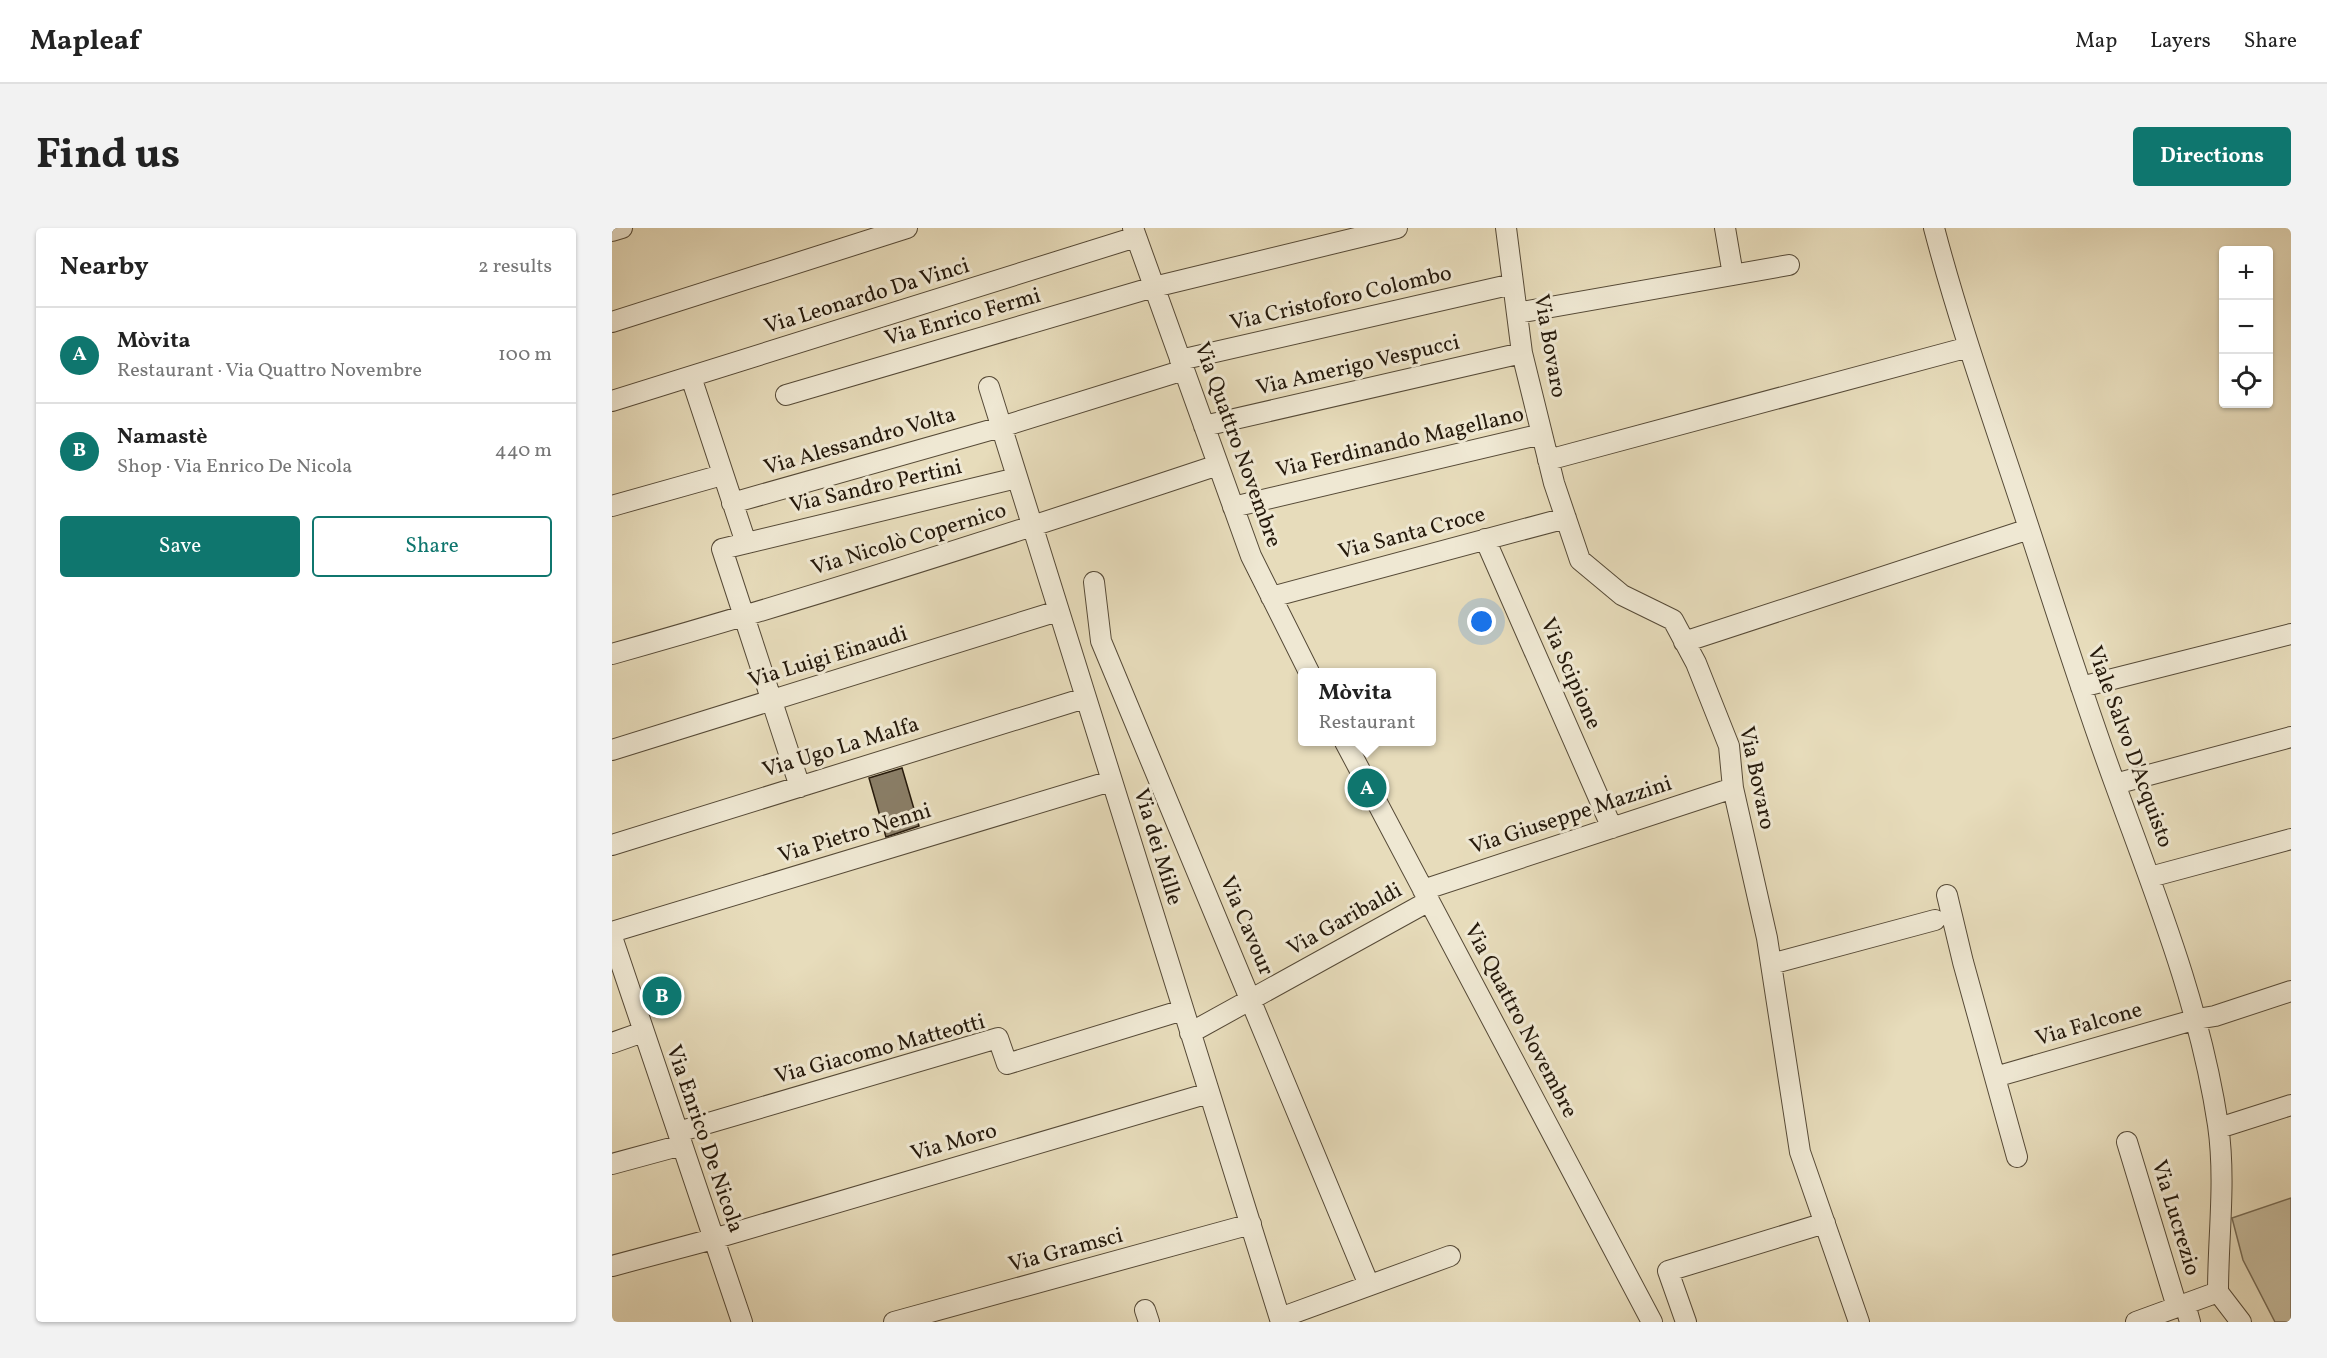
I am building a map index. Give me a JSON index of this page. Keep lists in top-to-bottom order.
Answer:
{
  "streets": {
    "street": [
      "Via Leonardo Da Vinci",
      "Via Cristoforo Colombo",
      "Via Enrico Fermi",
      "Via Bovaro",
      "Via Amerigo Vespucci",
      "Via Alessandro Volta",
      "Via Ferdinando Magellano",
      "Via Quattro Novembre",
      "Via Sandro Pertini",
      "Via Santa Croce",
      "Via Nicolò Copernico",
      "Via Luigi Einaudi",
      "Via Scipione",
      "Viale Salvo D'Acquisto",
      "Via Ugo La Malfa",
      "Via Giuseppe Mazzini",
      "Via Pietro Nenni",
      "Via dei Mille",
      "Via Garibaldi",
      "Via Cavour",
      "Via Falcone",
      "Via Giacomo Matteotti",
      "Via Enrico De Nicola",
      "Via Moro",
      "Via Lucrezio",
      "Via Gramsci"
    ]
  },
  "crossings": [
    ["Via Leonardo Da Vinci", "Via Quattro Novembre"],
    ["Via Cristoforo Colombo", "Via Bovaro"],
    ["Via Cristoforo Colombo", "Via Alessandro Volta"],
    ["Via Cristoforo Colombo", "Via Quattro Novembre"],
    ["Via Cristoforo Colombo", "Via dei Mille"],
    ["Via Enrico Fermi", "Via Quattro Novembre"],
    ["Via Bovaro", "Via Amerigo Vespucci"],
    ["Via Bovaro", "Via Ferdinando Magellano"],
    ["Via Bovaro", "Via Santa Croce"],
    ["Via Bovaro", "Via Giuseppe Mazzini"],
    ["Via Amerigo Vespucci", "Via Quattro Novembre"],
    ["Via Alessandro Volta", "Via dei Mille"],
    ["Via Ferdinando Magellano", "Via Quattro Novembre"],
    ["Via Quattro Novembre", "Via Santa Croce"],
    ["Via Quattro Novembre", "Via Nicolò Copernico"],
    ["Via Quattro Novembre", "Via Giuseppe Mazzini"],
    ["Via Quattro Novembre", "Via Garibaldi"],
    ["Via Sandro Pertini", "Via Nicolò Copernico"],
    ["Via Sandro Pertini", "Via dei Mille"],
    ["Via Santa Croce", "Via Scipione"],
    ["Via Nicolò Copernico", "Via dei Mille"],
    ["Via Luigi Einaudi", "Via dei Mille"],
    ["Via Scipione", "Via Giuseppe Mazzini"],
    ["Viale Salvo D'Acquisto", "Via Falcone"],
    ["Via Ugo La Malfa", "Via dei Mille"],
    ["Via Giuseppe Mazzini", "Via Garibaldi"],
    ["Via Pietro Nenni", "Via dei Mille"],
    ["Via dei Mille", "Via Garibaldi"],
    ["Via dei Mille", "Via Giacomo Matteotti"],
    ["Via dei Mille", "Via Moro"],
    ["Via dei Mille", "Via Gramsci"],
    ["Via Garibaldi", "Via Cavour"],
    ["Via Giacomo Matteotti", "Via Enrico De Nicola"],
    ["Via Enrico De Nicola", "Via Moro"]
  ],
  "page": {
    "header": "Mapleaf",
    "nav": ["Map", "Layers", "Share"],
    "title": "Find us",
    "buttons": [
      "Directions",
      ["Save", "Share"]
    ],
    "heading": ["Nearby", "2 results"],
    "map_buttons": ["+", "−"],
    "list": [
      {
        "mark": "A",
        "name": "Mòvita",
        "note": "Restaurant · Via Quattro Novembre",
        "value": "100 m"
      },
      {
        "mark": "B",
        "name": "Namastè",
        "note": "Shop · Via Enrico De Nicola",
        "value": "440 m"
      }
    ],
    "popup": ["Mòvita", "Restaurant"],
    "pins": ["A", "B"]
  }
}
